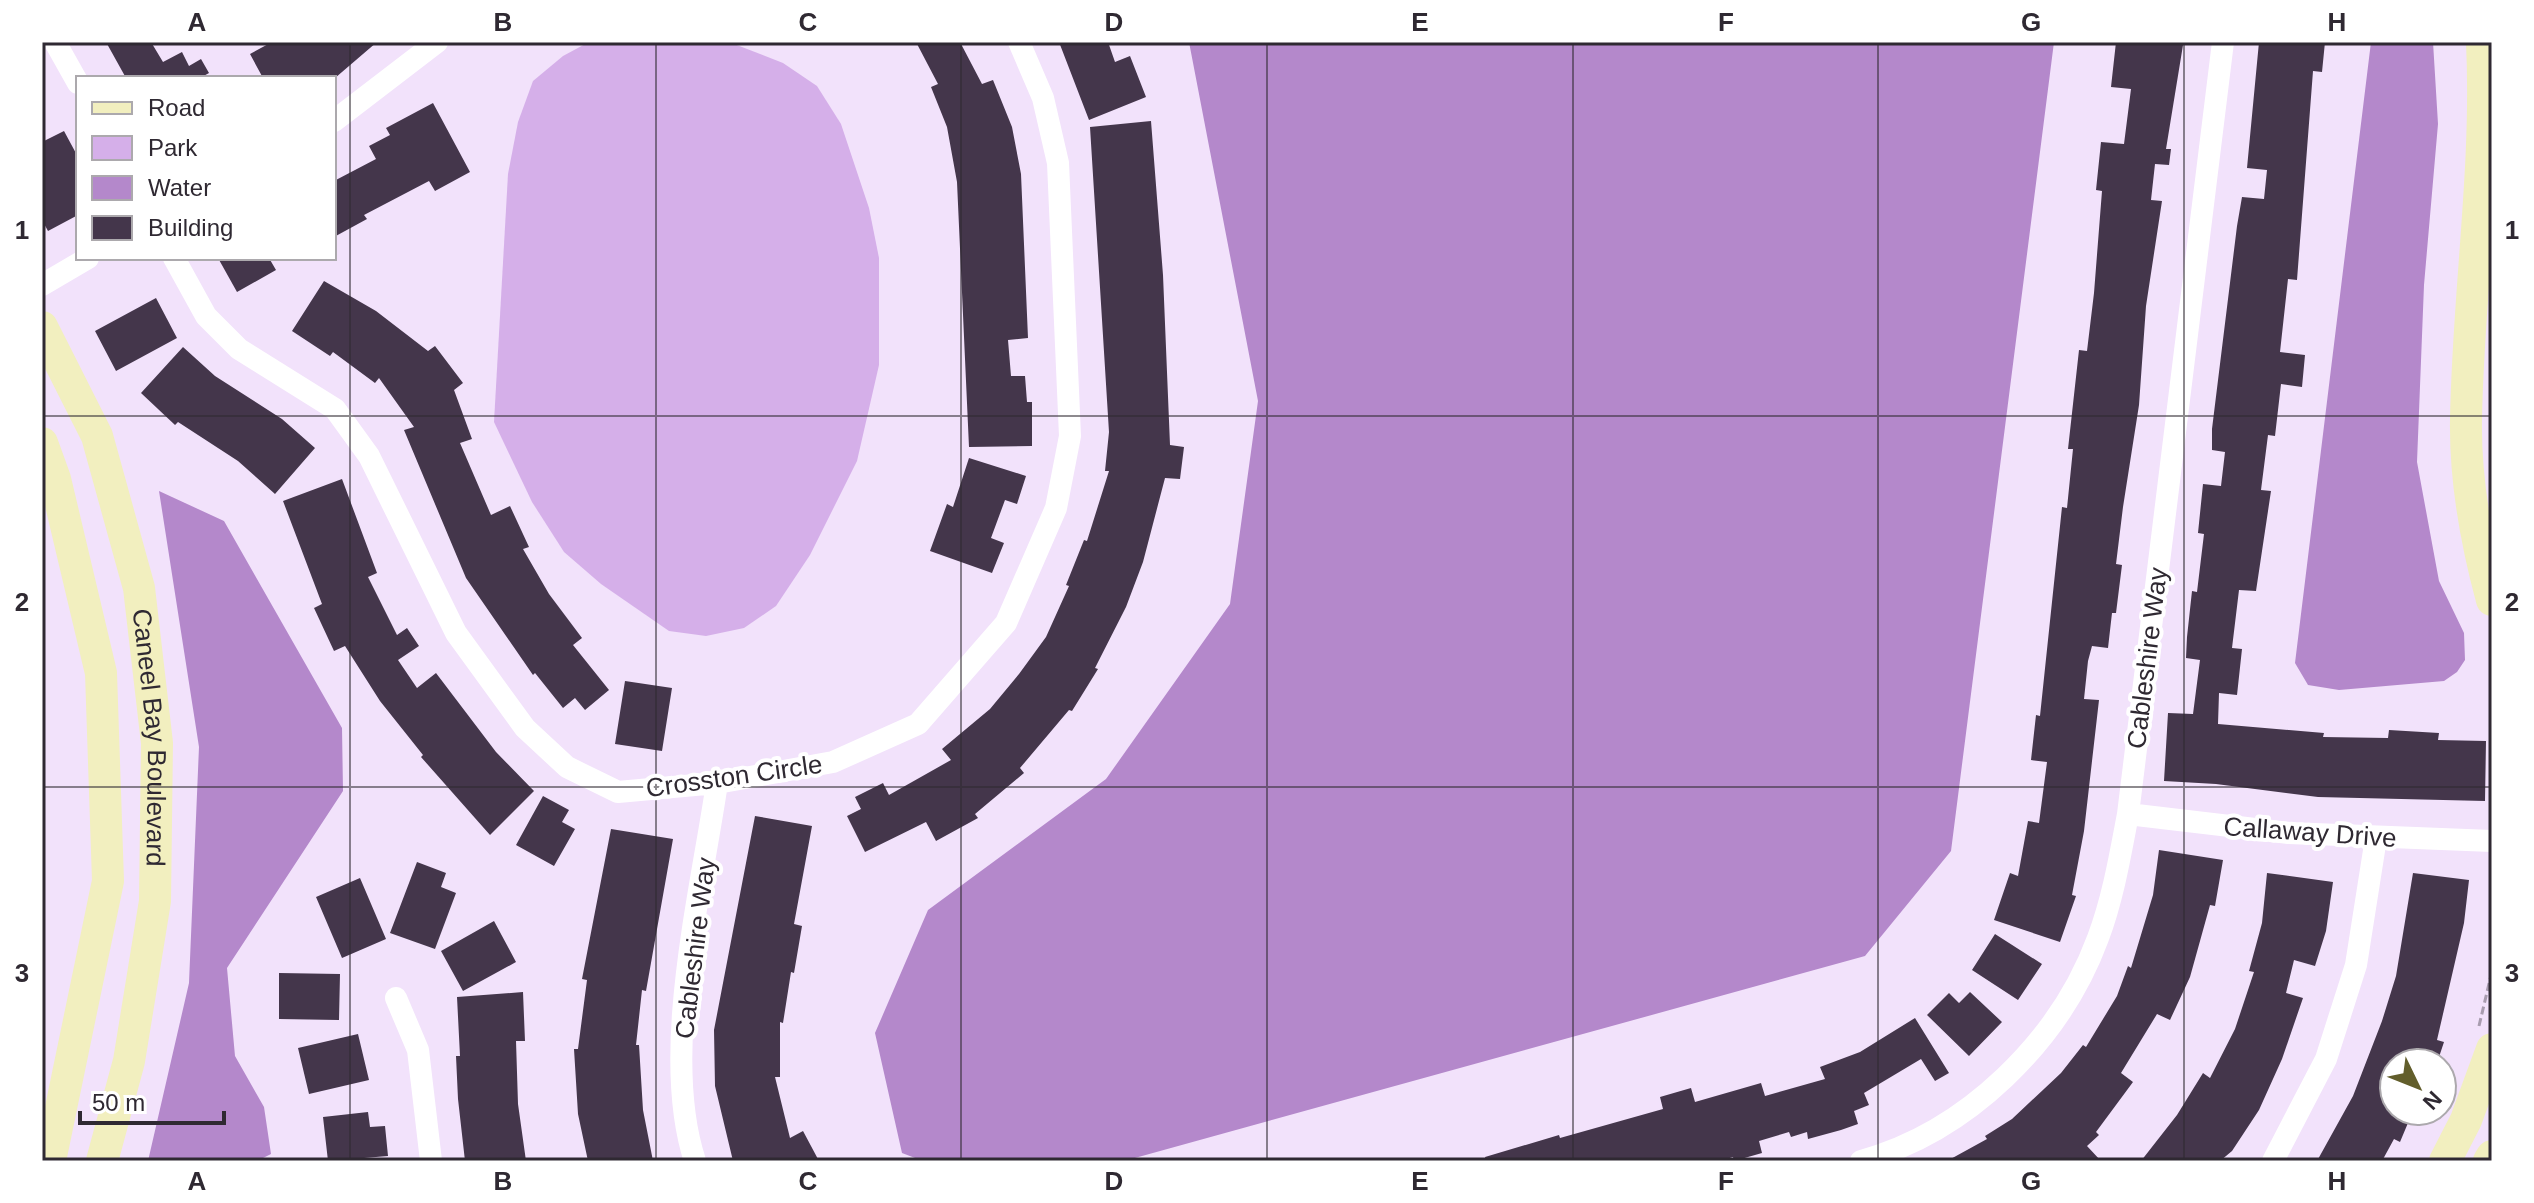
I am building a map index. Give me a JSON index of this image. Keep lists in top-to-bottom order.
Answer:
{
  "streets": {
    "street": [
      "Cableshire Way",
      "Caneel Bay Boulevard",
      "Crosston Circle",
      "Callaway Drive"
    ]
  },
  "crossings": [
    ["Cableshire Way", "Crosston Circle"],
    ["Cableshire Way", "Callaway Drive"]
  ],
  "legend": [
    "Road",
    "Park",
    "Water",
    "Building"
  ],
  "scale_bar": "50 m",
  "north": "bottom right",
  "grid": {
    "columns": [
      "A",
      "B",
      "C",
      "D",
      "E",
      "F",
      "G",
      "H"
    ],
    "rows": ["1", "2", "3"]
  }
}
